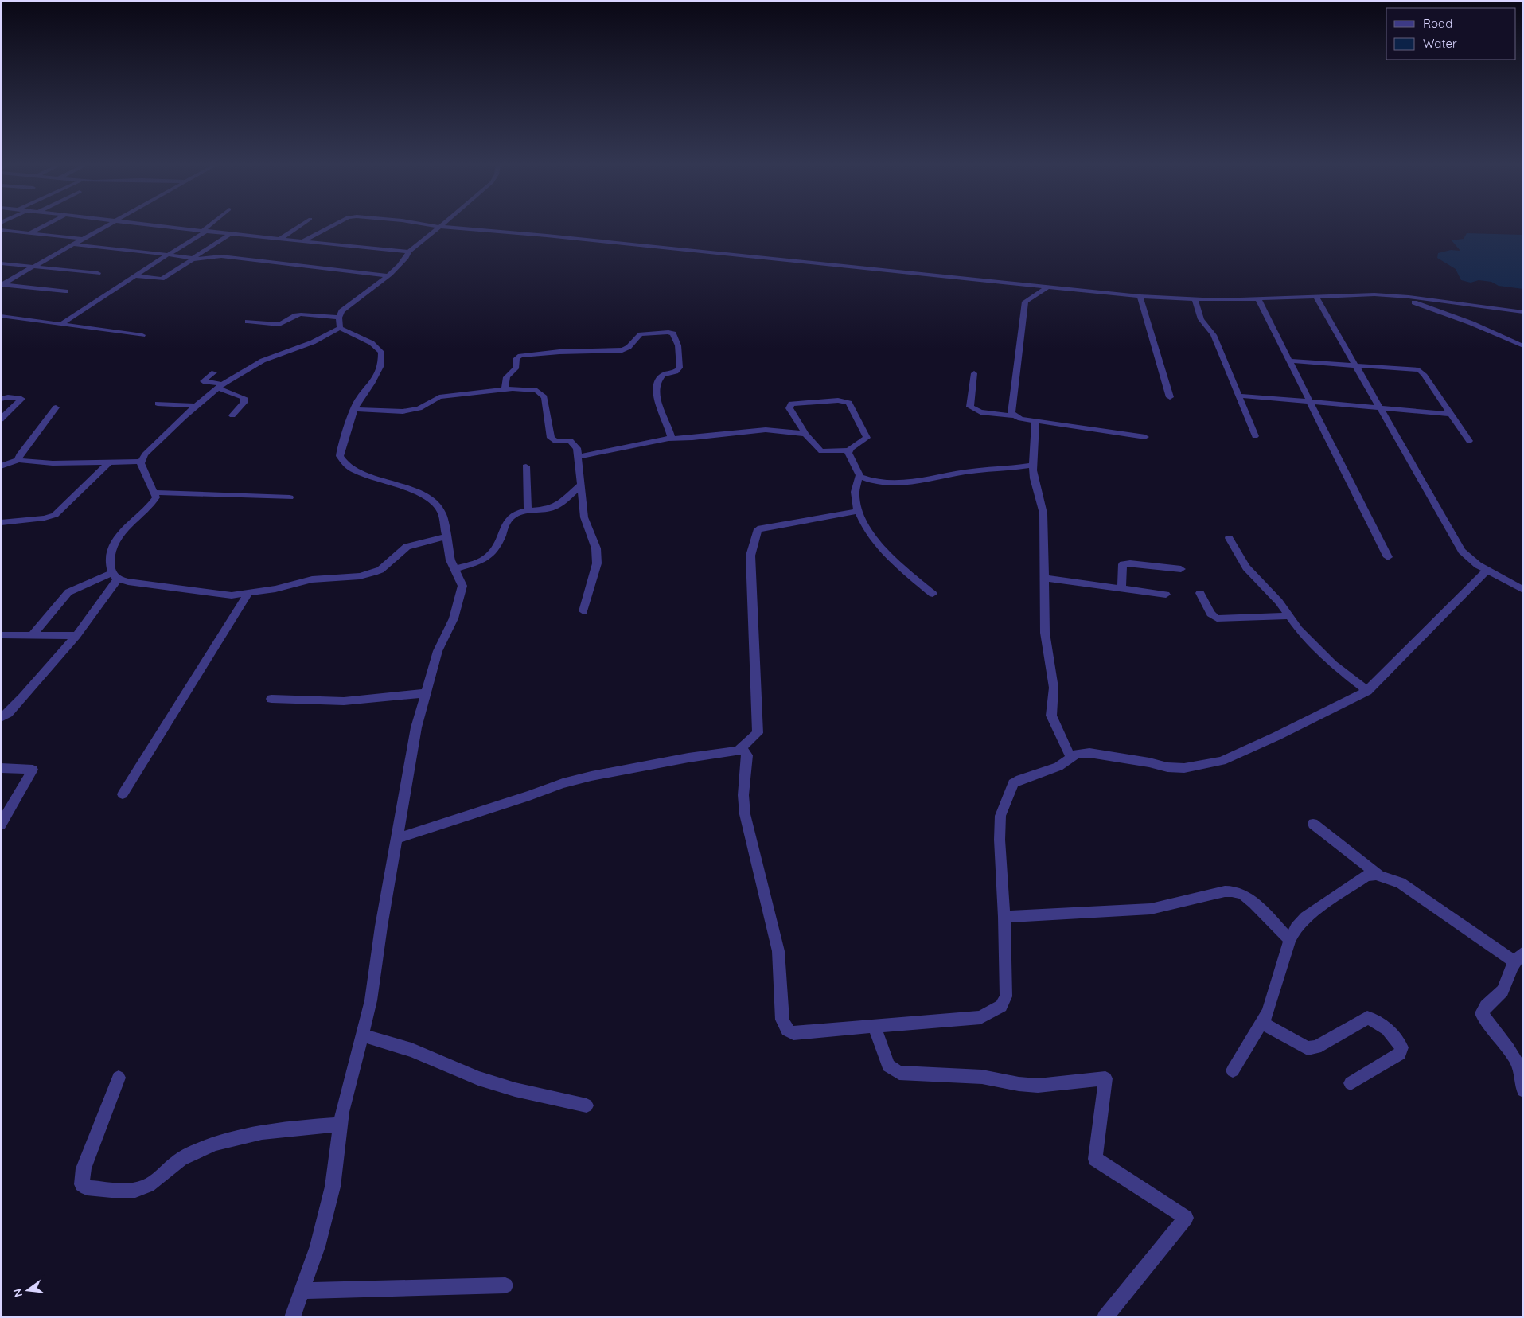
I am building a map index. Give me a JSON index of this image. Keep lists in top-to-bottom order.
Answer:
{
  "legend": ["Road", "Water"],
  "north": "left"
}
